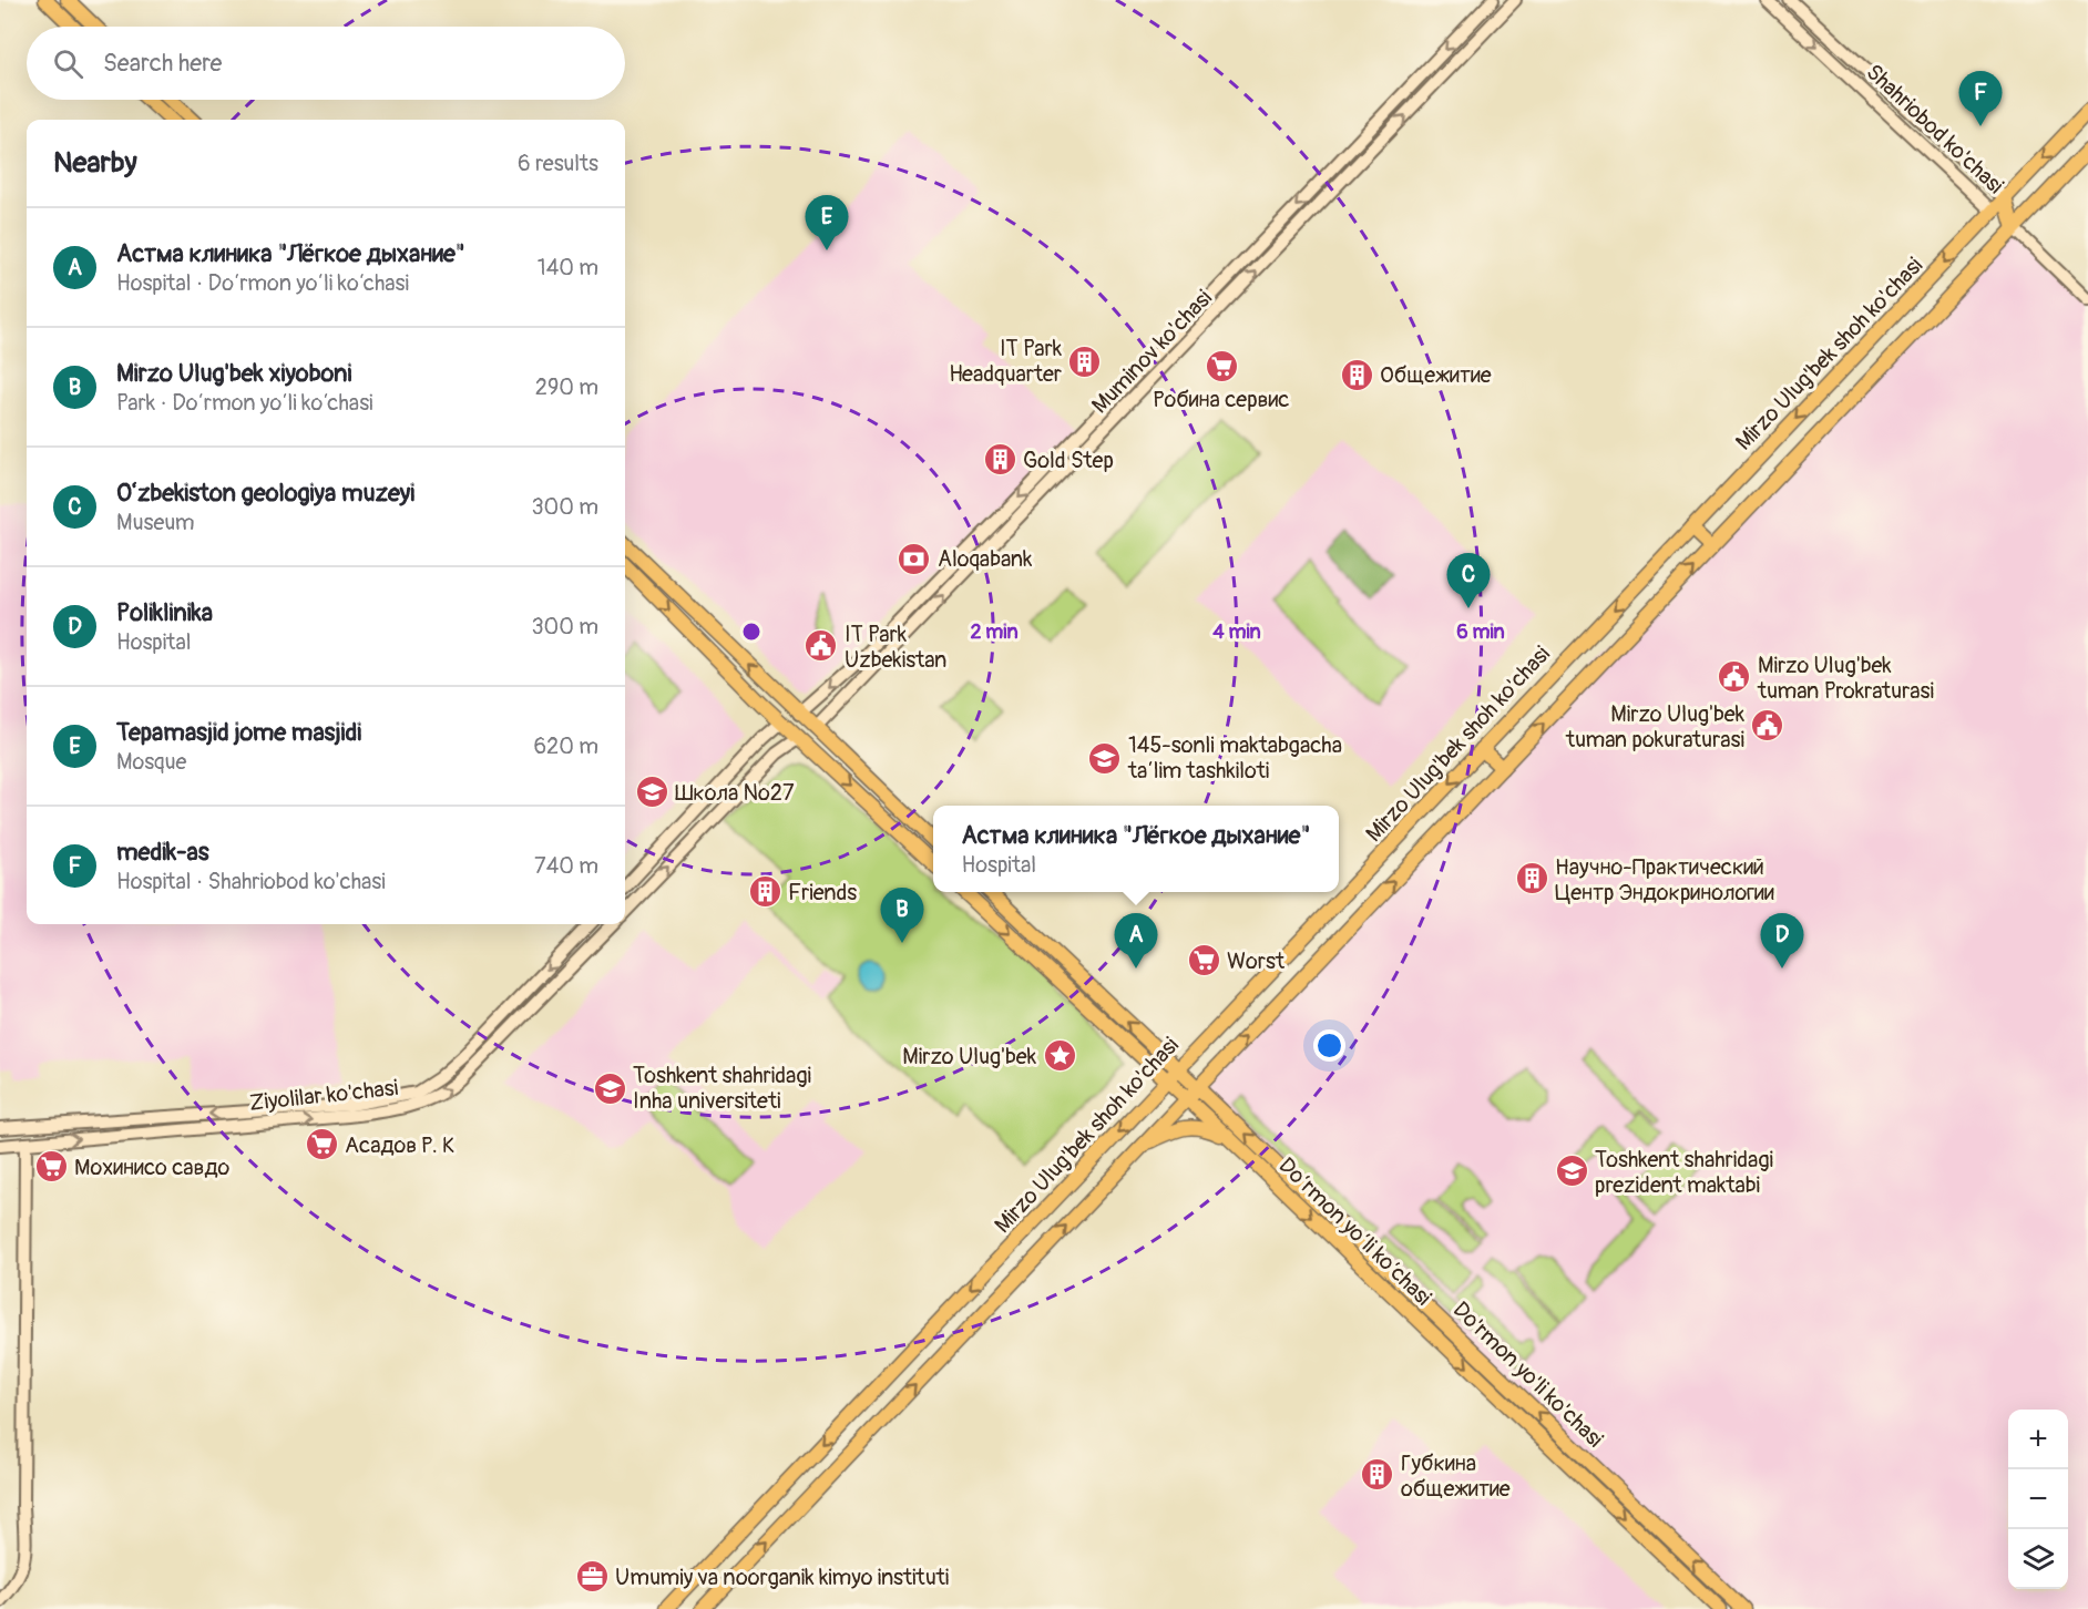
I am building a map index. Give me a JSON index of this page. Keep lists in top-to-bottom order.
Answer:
{
  "streets": {
    "main road": [
      "Shahriobod ko'chasi",
      "Muminov ko'chasi",
      "Mirzo Ulug'bek shoh ko'chasi",
      "Ziyolilar ko'chasi",
      "Do‘rmon yo‘li ko‘chasi",
      "Do'rmon yo'li ko'chasi"
    ]
  },
  "crossings": [
    ["Shahriobod ko'chasi", "Mirzo Ulug'bek shoh ko'chasi"],
    ["Muminov ko'chasi", "Ziyolilar ko'chasi"],
    ["Mirzo Ulug'bek shoh ko'chasi", "Do‘rmon yo‘li ko‘chasi"]
  ],
  "one_way": ["Do‘rmon yo‘li ko‘chasi", "Do'rmon yo'li ko'chasi"],
  "places": {
    "building": [
      "IT Park Headquarter",
      "Общежитие",
      "Gold Step",
      "Научно-Практический Центр Эндокринологии",
      "Friends",
      "Губкина общежитие"
    ],
    "supermarket": [
      "Робина сервис",
      "Worst",
      "Асадов Р. К",
      "Мохинисо савдо"
    ],
    "bank": ["Aloqabank"],
    "public building": ["IT Park Uzbekistan", "Mirzo Ulug'bek tuman Prokraturasi", "Mirzo Ulug'bek tuman pokuraturasi"],
    "school or university": [
      "145-sonli maktabgacha ta‘lim tashkiloti",
      "Школа №27",
      "Toshkent shahridagi Inha universiteti",
      "Toshkent shahridagi prezident maktabi"
    ],
    "place": ["Mirzo Ulug'bek"],
    "office": ["Umumiy va noorganik kimyo instituti"]
  },
  "page": {
    "search": "Search here",
    "pins": [
      "F",
      "E",
      "C",
      "B",
      "A",
      "D"
    ],
    "heading": ["Nearby", "6 results"],
    "list": [
      {
        "mark": "A",
        "name": "Астма клиника \"Лёгкое дыхание\"",
        "note": "Hospital · Do‘rmon yo‘li ko‘chasi",
        "value": "140 m"
      },
      {
        "mark": "B",
        "name": "Mirzo Ulug'bek xiyoboni",
        "note": "Park · Do‘rmon yo‘li ko‘chasi",
        "value": "290 m"
      },
      {
        "mark": "C",
        "name": "Oʻzbekiston geologiya muzeyi",
        "note": "Museum",
        "value": "300 m"
      },
      {
        "mark": "D",
        "name": "Poliklinika",
        "note": "Hospital",
        "value": "300 m"
      },
      {
        "mark": "E",
        "name": "Tepamasjid jome masjidi",
        "note": "Mosque",
        "value": "620 m"
      },
      {
        "mark": "F",
        "name": "medik-as",
        "note": "Hospital · Shahriobod ko'chasi",
        "value": "740 m"
      }
    ],
    "popup": ["Астма клиника \"Лёгкое дыхание\"", "Hospital"],
    "map_buttons": ["+", "−"]
  },
  "rings": ["2 min", "4 min", "6 min"]
}
